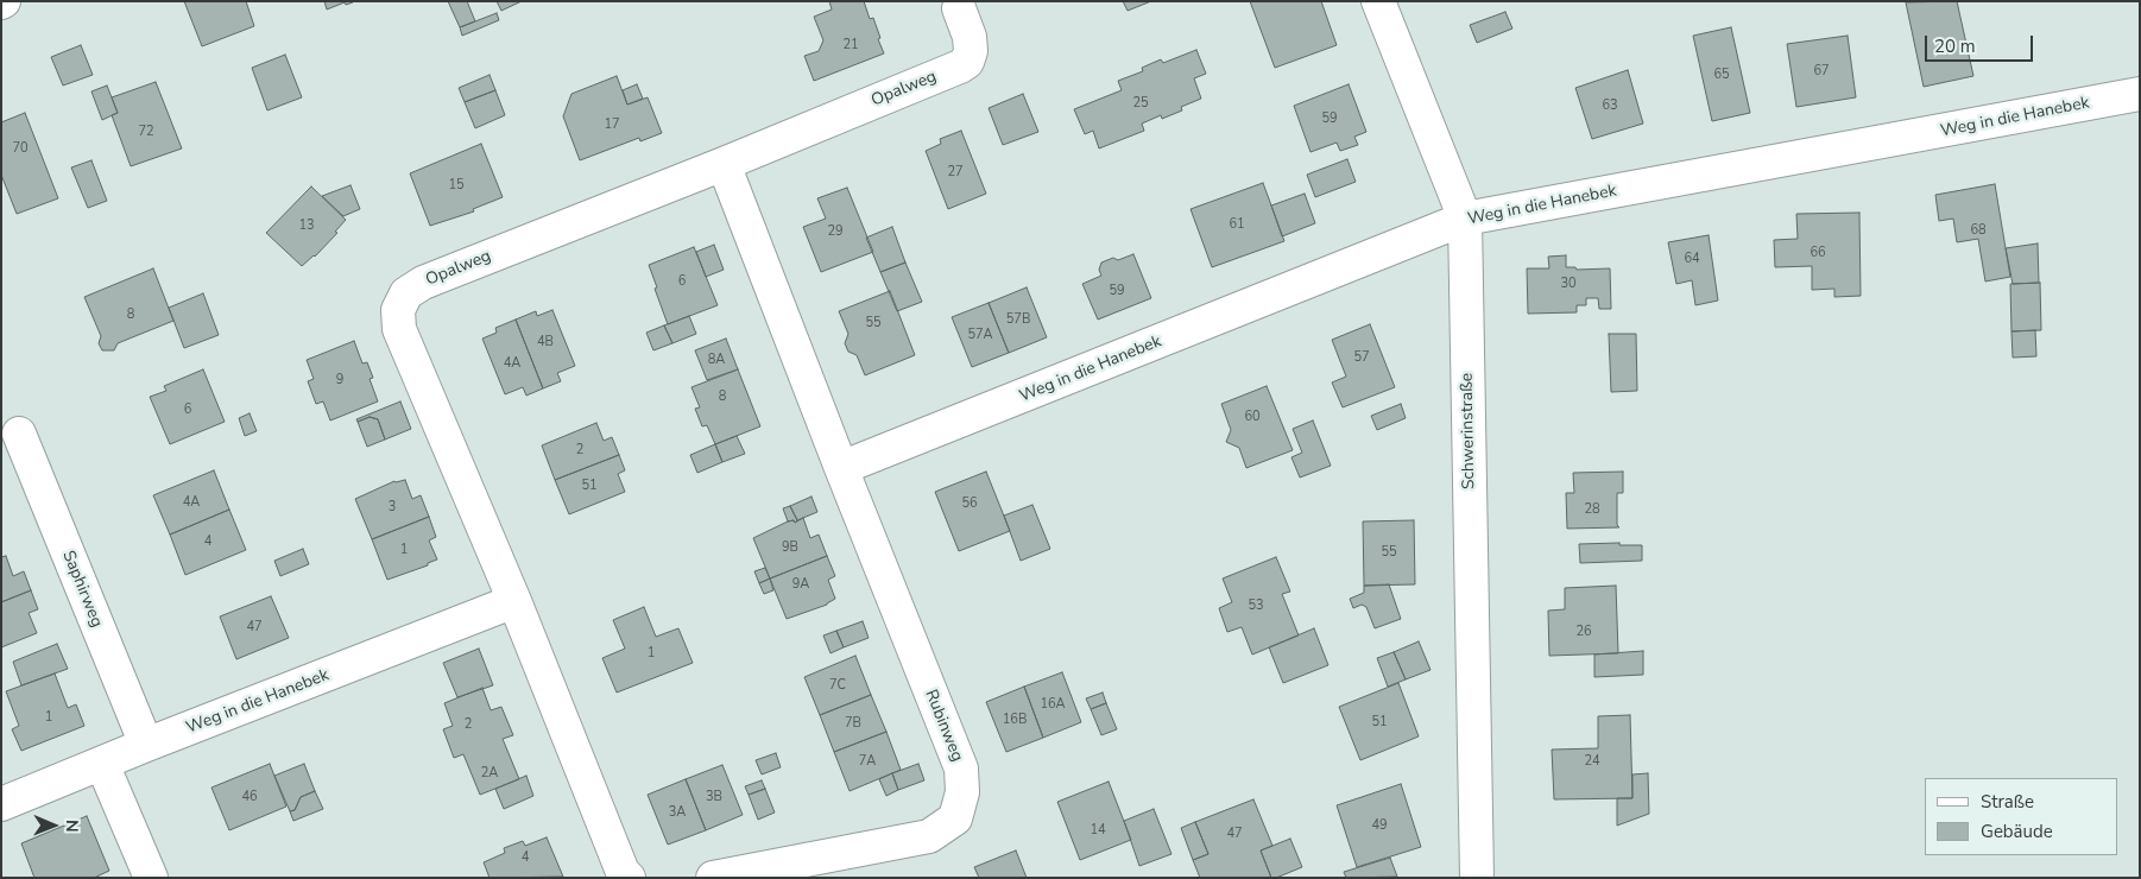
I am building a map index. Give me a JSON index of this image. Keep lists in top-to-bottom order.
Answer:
{
  "streets": {
    "street": [
      "Opalweg",
      "Weg in die Hanebek",
      "Schwerinstraße",
      "Saphirweg",
      "Rubinweg"
    ]
  },
  "crossings": [
    ["Opalweg", "Weg in die Hanebek"],
    ["Weg in die Hanebek", "Schwerinstraße"],
    ["Weg in die Hanebek", "Saphirweg"],
    ["Weg in die Hanebek", "Rubinweg"]
  ],
  "house_numbers": [
    "21",
    "67",
    "65",
    "25",
    "63",
    "59",
    "17",
    "72",
    "70",
    "27",
    "15",
    "61",
    "13",
    "68",
    "29",
    "66",
    "64",
    "6",
    "30",
    "59",
    "8",
    "57B",
    "55",
    "57A",
    "4B",
    "57",
    "8A",
    "4A",
    "9",
    "8",
    "6",
    "60",
    "2",
    "51",
    "4A",
    "56",
    "3",
    "28",
    "4",
    "9B",
    "1",
    "55",
    "9A",
    "53",
    "47",
    "26",
    "1",
    "7C",
    "16A",
    "1",
    "16B",
    "51",
    "7B",
    "2",
    "7A",
    "24",
    "2A",
    "46",
    "3B",
    "3A",
    "49",
    "14",
    "47",
    "4"
  ],
  "legend": ["Straße", "Gebäude"],
  "scale_bar": "20 m",
  "north": "right"
}
